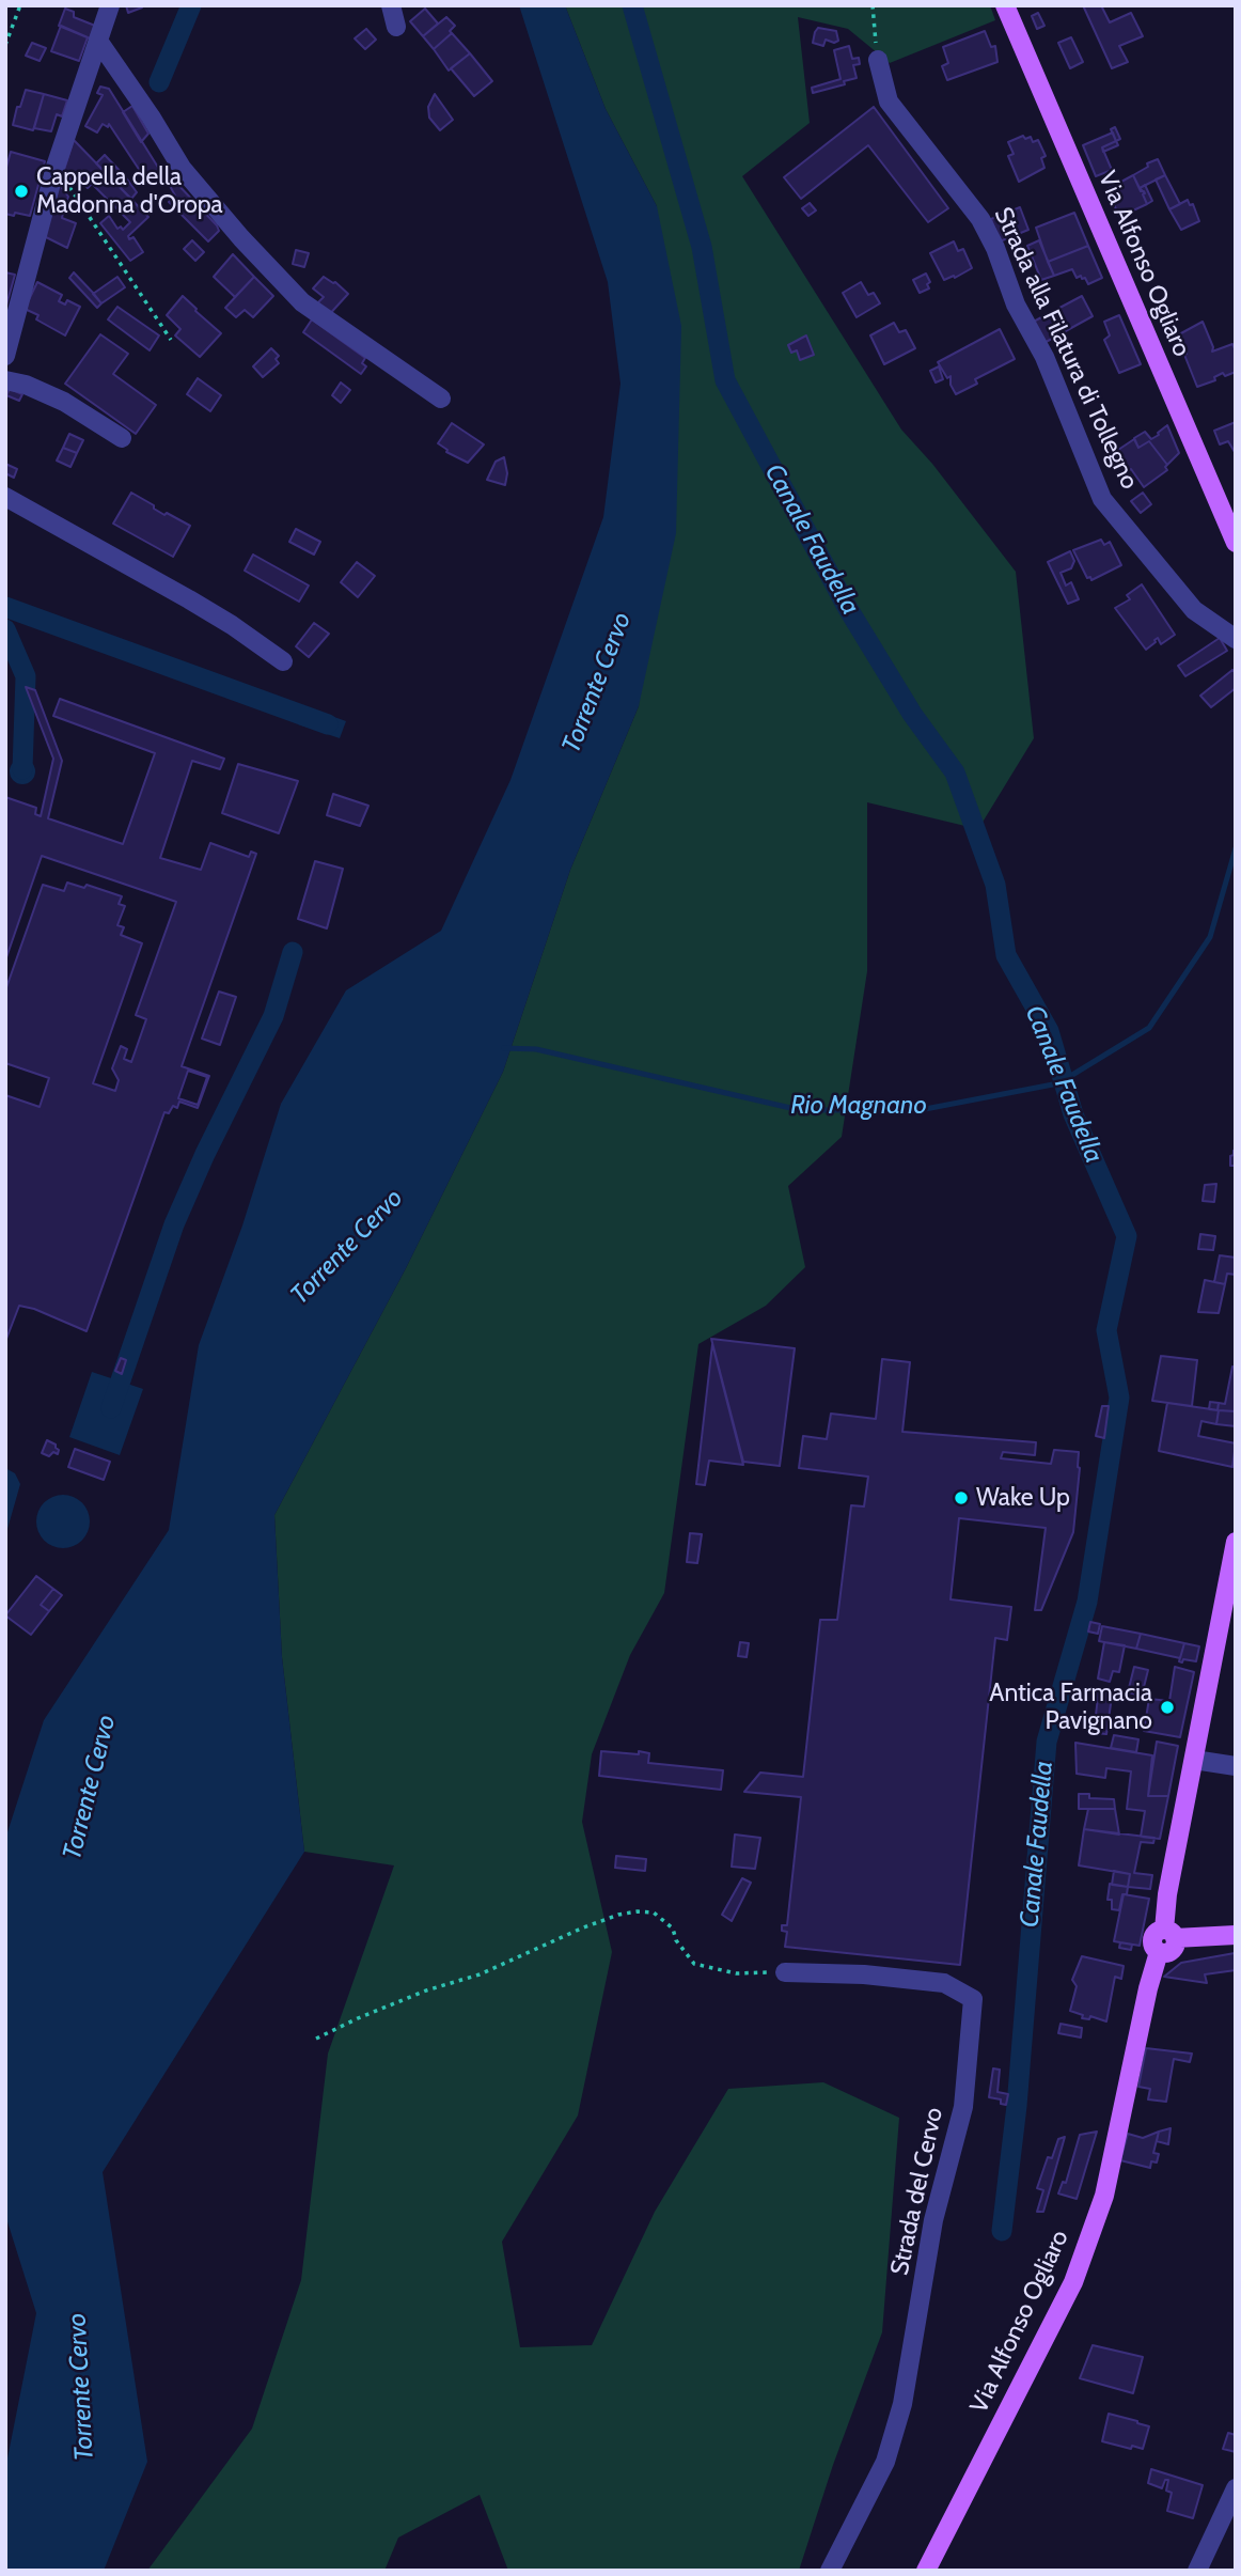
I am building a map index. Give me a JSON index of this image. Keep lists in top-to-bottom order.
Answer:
{
  "streets": {
    "main road": ["Via Alfonso Ogliaro"],
    "street": ["Strada alla Filatura di Tollegno", "Strada del Cervo"]
  },
  "water": ["Canale Faudella", "Torrente Cervo", "Rio Magnano"],
  "places": ["Cappella della Madonna d'Oropa", "Wake Up", "Antica Farmacia Pavignano"]
}
